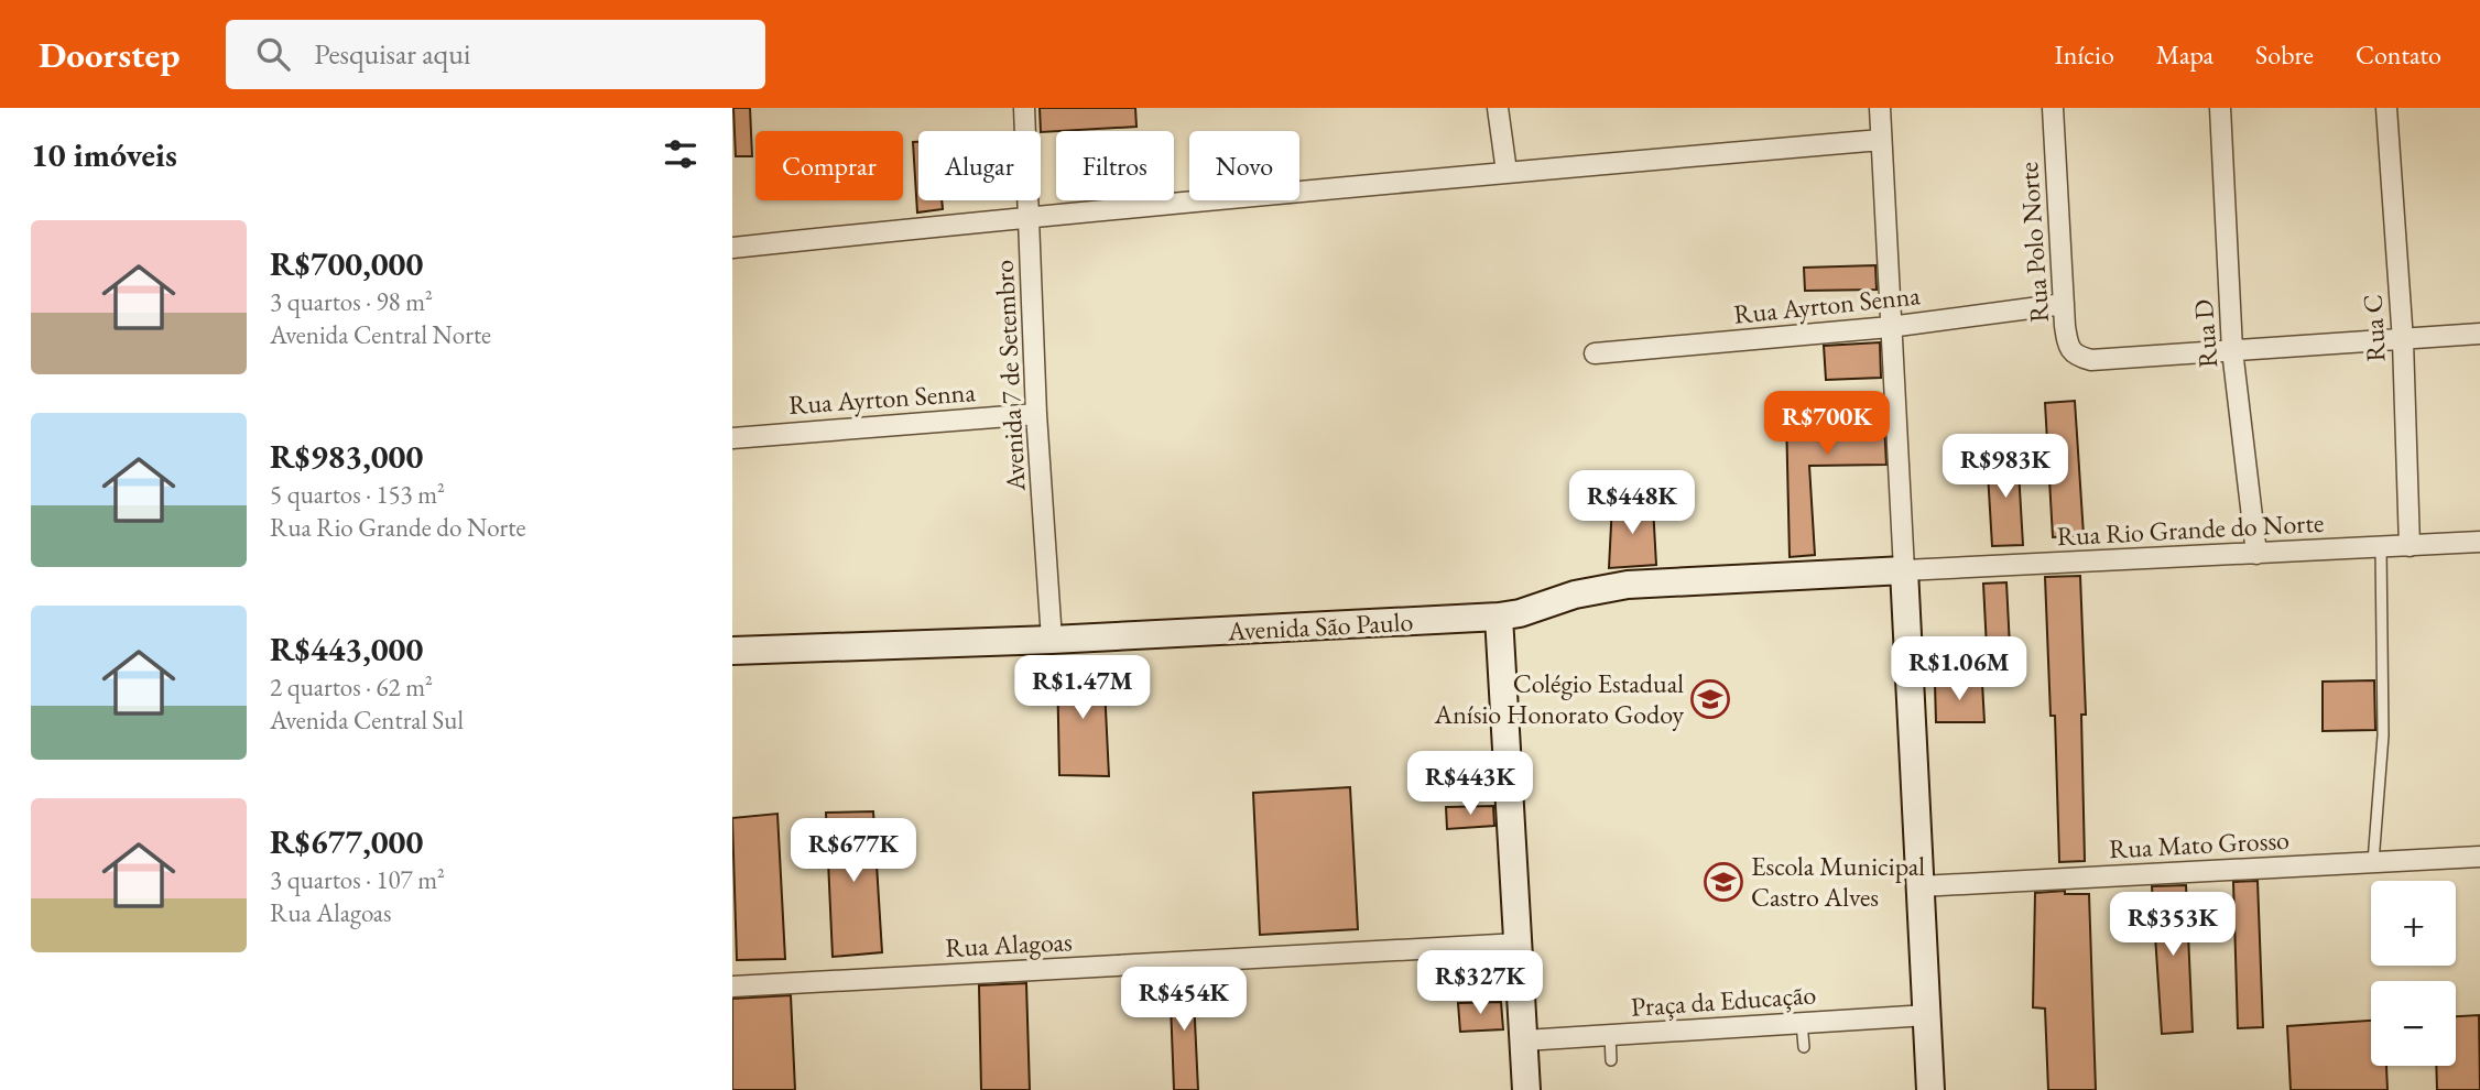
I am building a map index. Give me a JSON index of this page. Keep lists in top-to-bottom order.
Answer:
{
  "streets": {
    "main road": ["Avenida São Paulo"],
    "street": [
      "Rua Polo Norte",
      "Rua Ayrton Senna",
      "Rua C",
      "Rua D",
      "Avenida 7 de Setembro",
      "Rua Rio Grande do Norte",
      "Rua Mato Grosso",
      "Rua Alagoas",
      "Praça da Educação"
    ]
  },
  "crossings": [
    ["Rua Polo Norte", "Rua Ayrton Senna"],
    ["Rua Polo Norte", "Rua D"],
    ["Rua Ayrton Senna", "Avenida 7 de Setembro"],
    ["Rua C", "Rua Rio Grande do Norte"],
    ["Rua D", "Rua Rio Grande do Norte"],
    ["Avenida 7 de Setembro", "Avenida São Paulo"],
    ["Rua Rio Grande do Norte", "Avenida São Paulo"]
  ],
  "places": {
    "school or university": ["Colégio Estadual Anísio Honorato Godoy", "Escola Municipal Castro Alves"]
  },
  "page": {
    "header": "Doorstep",
    "search": "Pesquisar aqui",
    "nav": [
      "Início",
      "Mapa",
      "Sobre",
      "Contato"
    ],
    "heading": "10 imóveis",
    "chip": [
      "Comprar",
      "Alugar",
      "Filtros",
      "Novo"
    ],
    "list": [
      {
        "name": "R$700,000",
        "note": "3 quartos · 98 m² · Avenida Central Norte"
      },
      {
        "name": "R$983,000",
        "note": "5 quartos · 153 m² · Rua Rio Grande do Norte"
      },
      {
        "name": "R$443,000",
        "note": "2 quartos · 62 m² · Avenida Central Sul"
      },
      {
        "name": "R$677,000",
        "note": "3 quartos · 107 m² · Rua Alagoas"
      }
    ],
    "price": [
      "R$700K",
      "R$983K",
      "R$448K",
      "R$1.06M",
      "R$1.47M",
      "R$443K",
      "R$677K",
      "R$353K",
      "R$327K",
      "R$454K"
    ],
    "map_buttons": ["+", "−"]
  }
}
